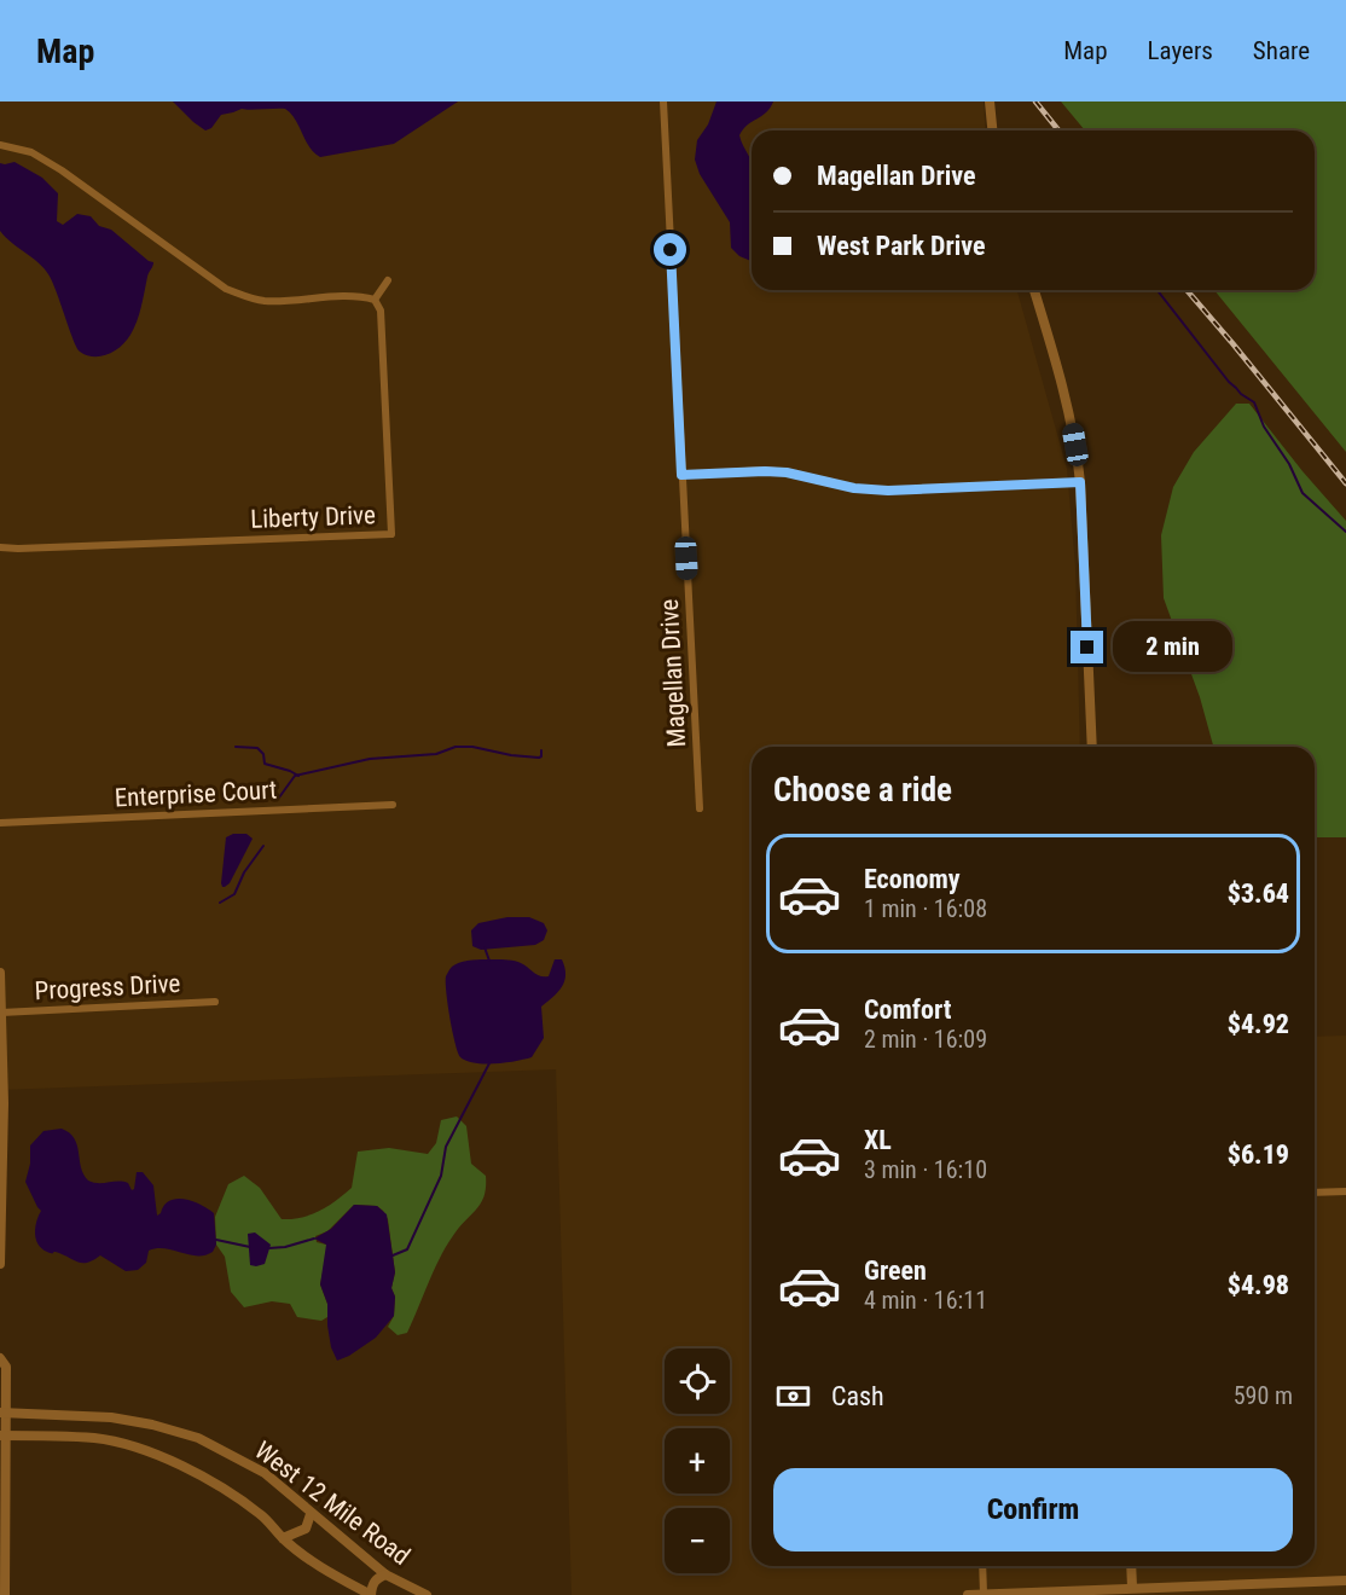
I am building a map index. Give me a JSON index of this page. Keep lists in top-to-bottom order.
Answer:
{
  "streets": {
    "main road": ["West 12 Mile Road"],
    "street": [
      "Liberty Drive",
      "Magellan Drive",
      "Enterprise Court",
      "Progress Drive"
    ]
  },
  "page": {
    "header": "Map",
    "nav": ["Map", "Layers", "Share"],
    "banner": ["Magellan Drive", "West Park Drive"],
    "bubble": "2 min",
    "heading": "Choose a ride",
    "list": [
      {
        "name": "Economy",
        "note": "1 min · 16:08",
        "value": "$3.64"
      },
      {
        "name": "Comfort",
        "note": "2 min · 16:09",
        "value": "$4.92"
      },
      {
        "name": "XL",
        "note": "3 min · 16:10",
        "value": "$6.19"
      },
      {
        "name": "Green",
        "note": "4 min · 16:11",
        "value": "$4.98"
      }
    ],
    "map_buttons": ["+", "−"],
    "pay": ["Cash", "590 m"],
    "buttons": "Confirm"
  }
}
